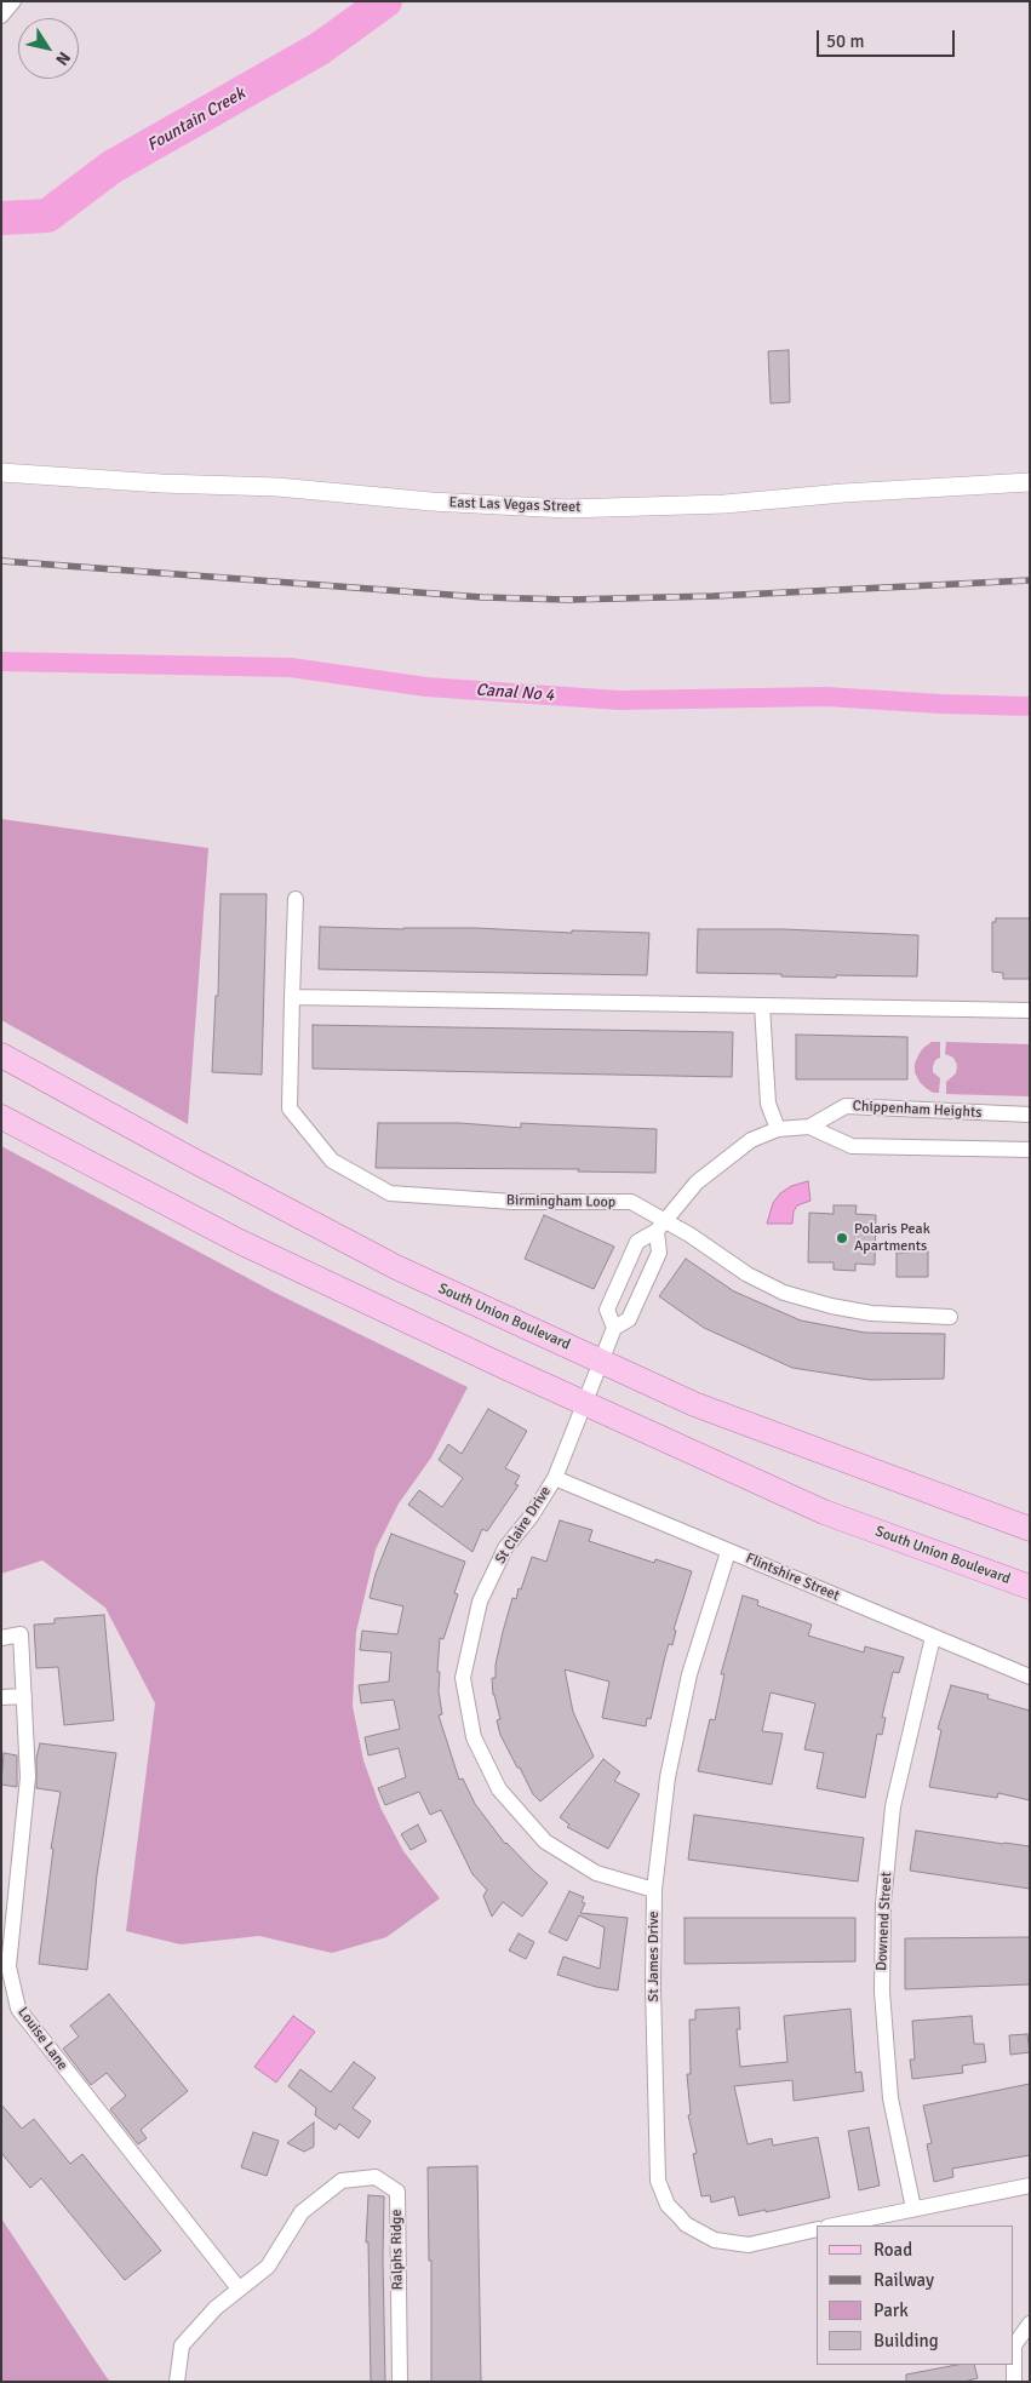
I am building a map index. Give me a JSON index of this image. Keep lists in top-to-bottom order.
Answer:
{
  "streets": {
    "main road": ["South Union Boulevard"],
    "street": [
      "East Las Vegas Street",
      "Chippenham Heights",
      "Birmingham Loop",
      "St Claire Drive",
      "Flintshire Street",
      "Downend Street",
      "St James Drive",
      "Louise Lane",
      "Ralphs Ridge"
    ]
  },
  "crossings": [
    ["Chippenham Heights", "Birmingham Loop"],
    ["Chippenham Heights", "South Union Boulevard"],
    ["Chippenham Heights", "St Claire Drive"],
    ["South Union Boulevard", "St Claire Drive"],
    ["St Claire Drive", "Flintshire Street"],
    ["St Claire Drive", "St James Drive"],
    ["Flintshire Street", "Downend Street"],
    ["Flintshire Street", "St James Drive"],
    ["Louise Lane", "Ralphs Ridge"]
  ],
  "water": ["Fountain Creek", "Canal No 4"],
  "places": ["Polaris Peak Apartments"],
  "legend": [
    "Road",
    "Railway",
    "Park",
    "Building"
  ],
  "scale_bar": "50 m",
  "north": "bottom right"
}
